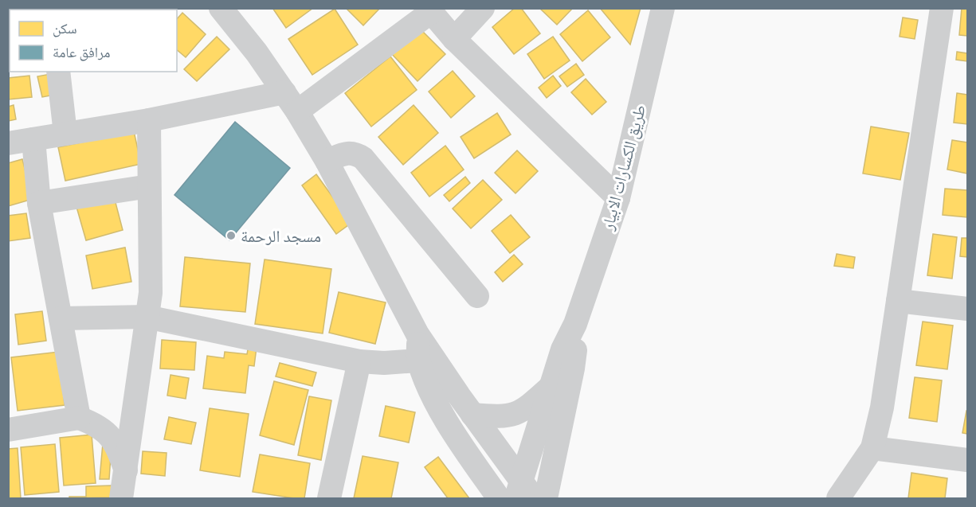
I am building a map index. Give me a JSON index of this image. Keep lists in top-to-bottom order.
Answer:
{
  "streets": {
    "street": ["طريق الكسارات الابيار"]
  },
  "places": ["مسجد الرحمة"],
  "legend": ["سكن", "مرافق عامة"]
}
